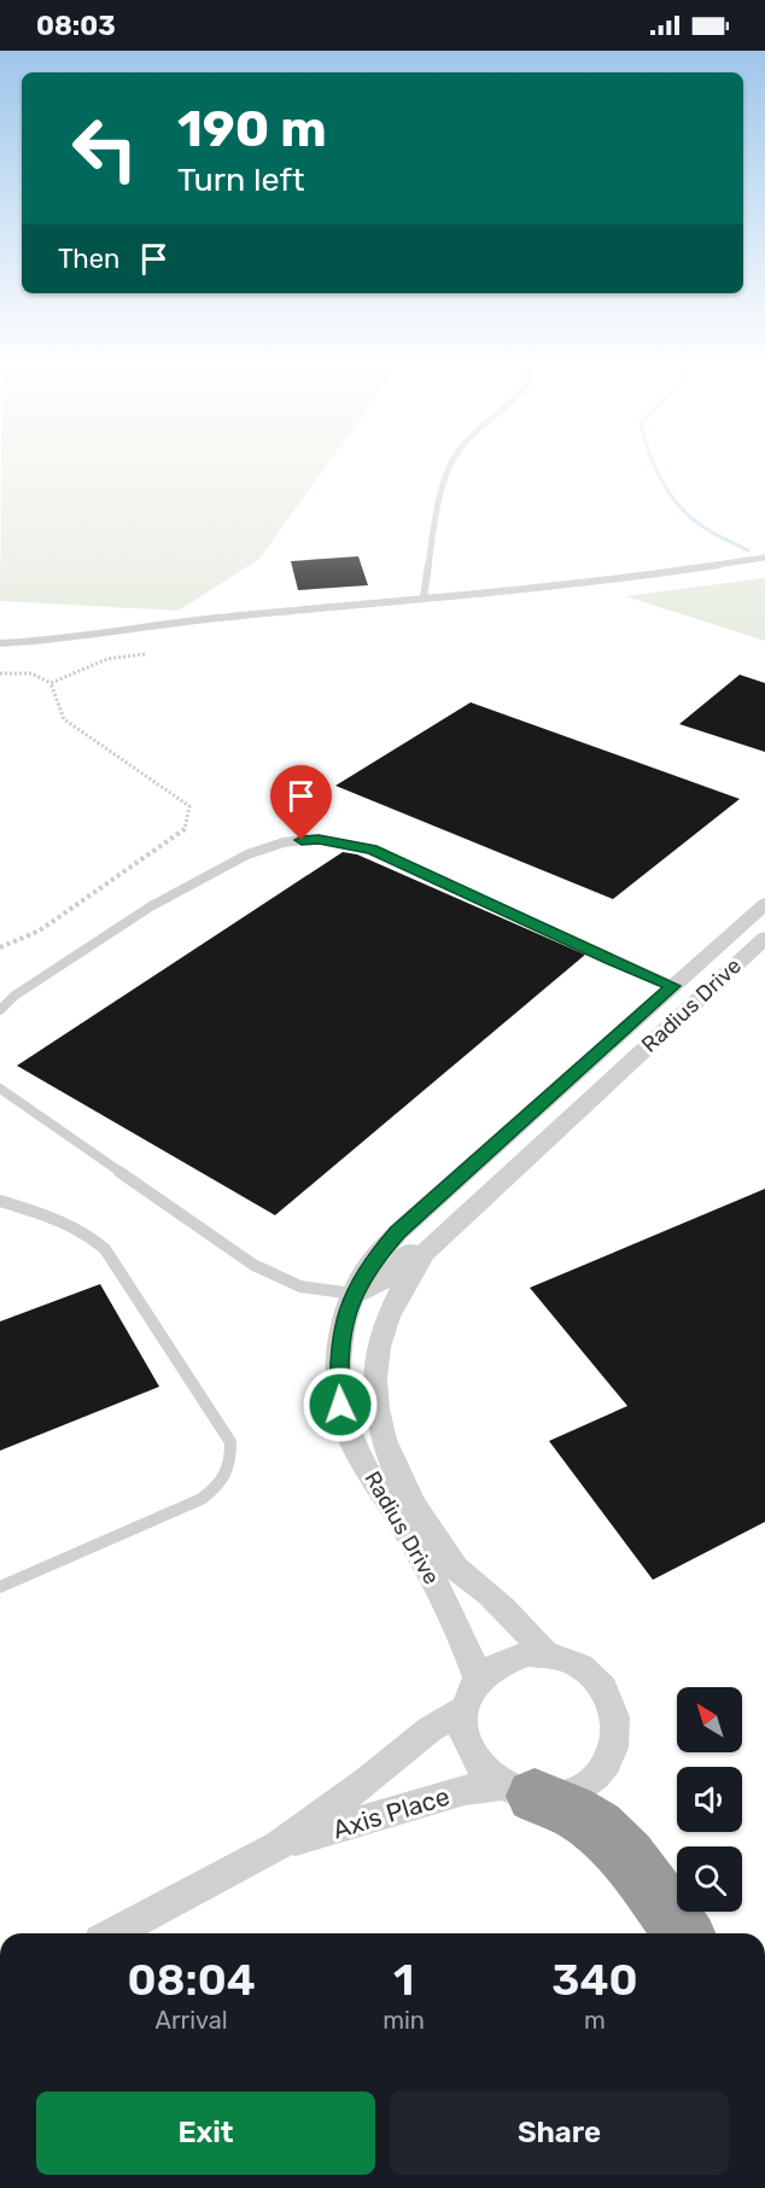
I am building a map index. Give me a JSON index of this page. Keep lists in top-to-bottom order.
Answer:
{
  "streets": {
    "street": ["Radius Drive", "Axis Place"]
  },
  "crossings": [
    ["Radius Drive", "Axis Place"]
  ],
  "north": "top left",
  "page": {
    "status": "08:03",
    "turn": ["190 m", "Turn left"],
    "then": "Then",
    "eta": [
      "08:04",
      "Arrival",
      "1",
      "min",
      "340",
      "m"
    ],
    "buttons": ["Exit", "Share"]
  }
}
